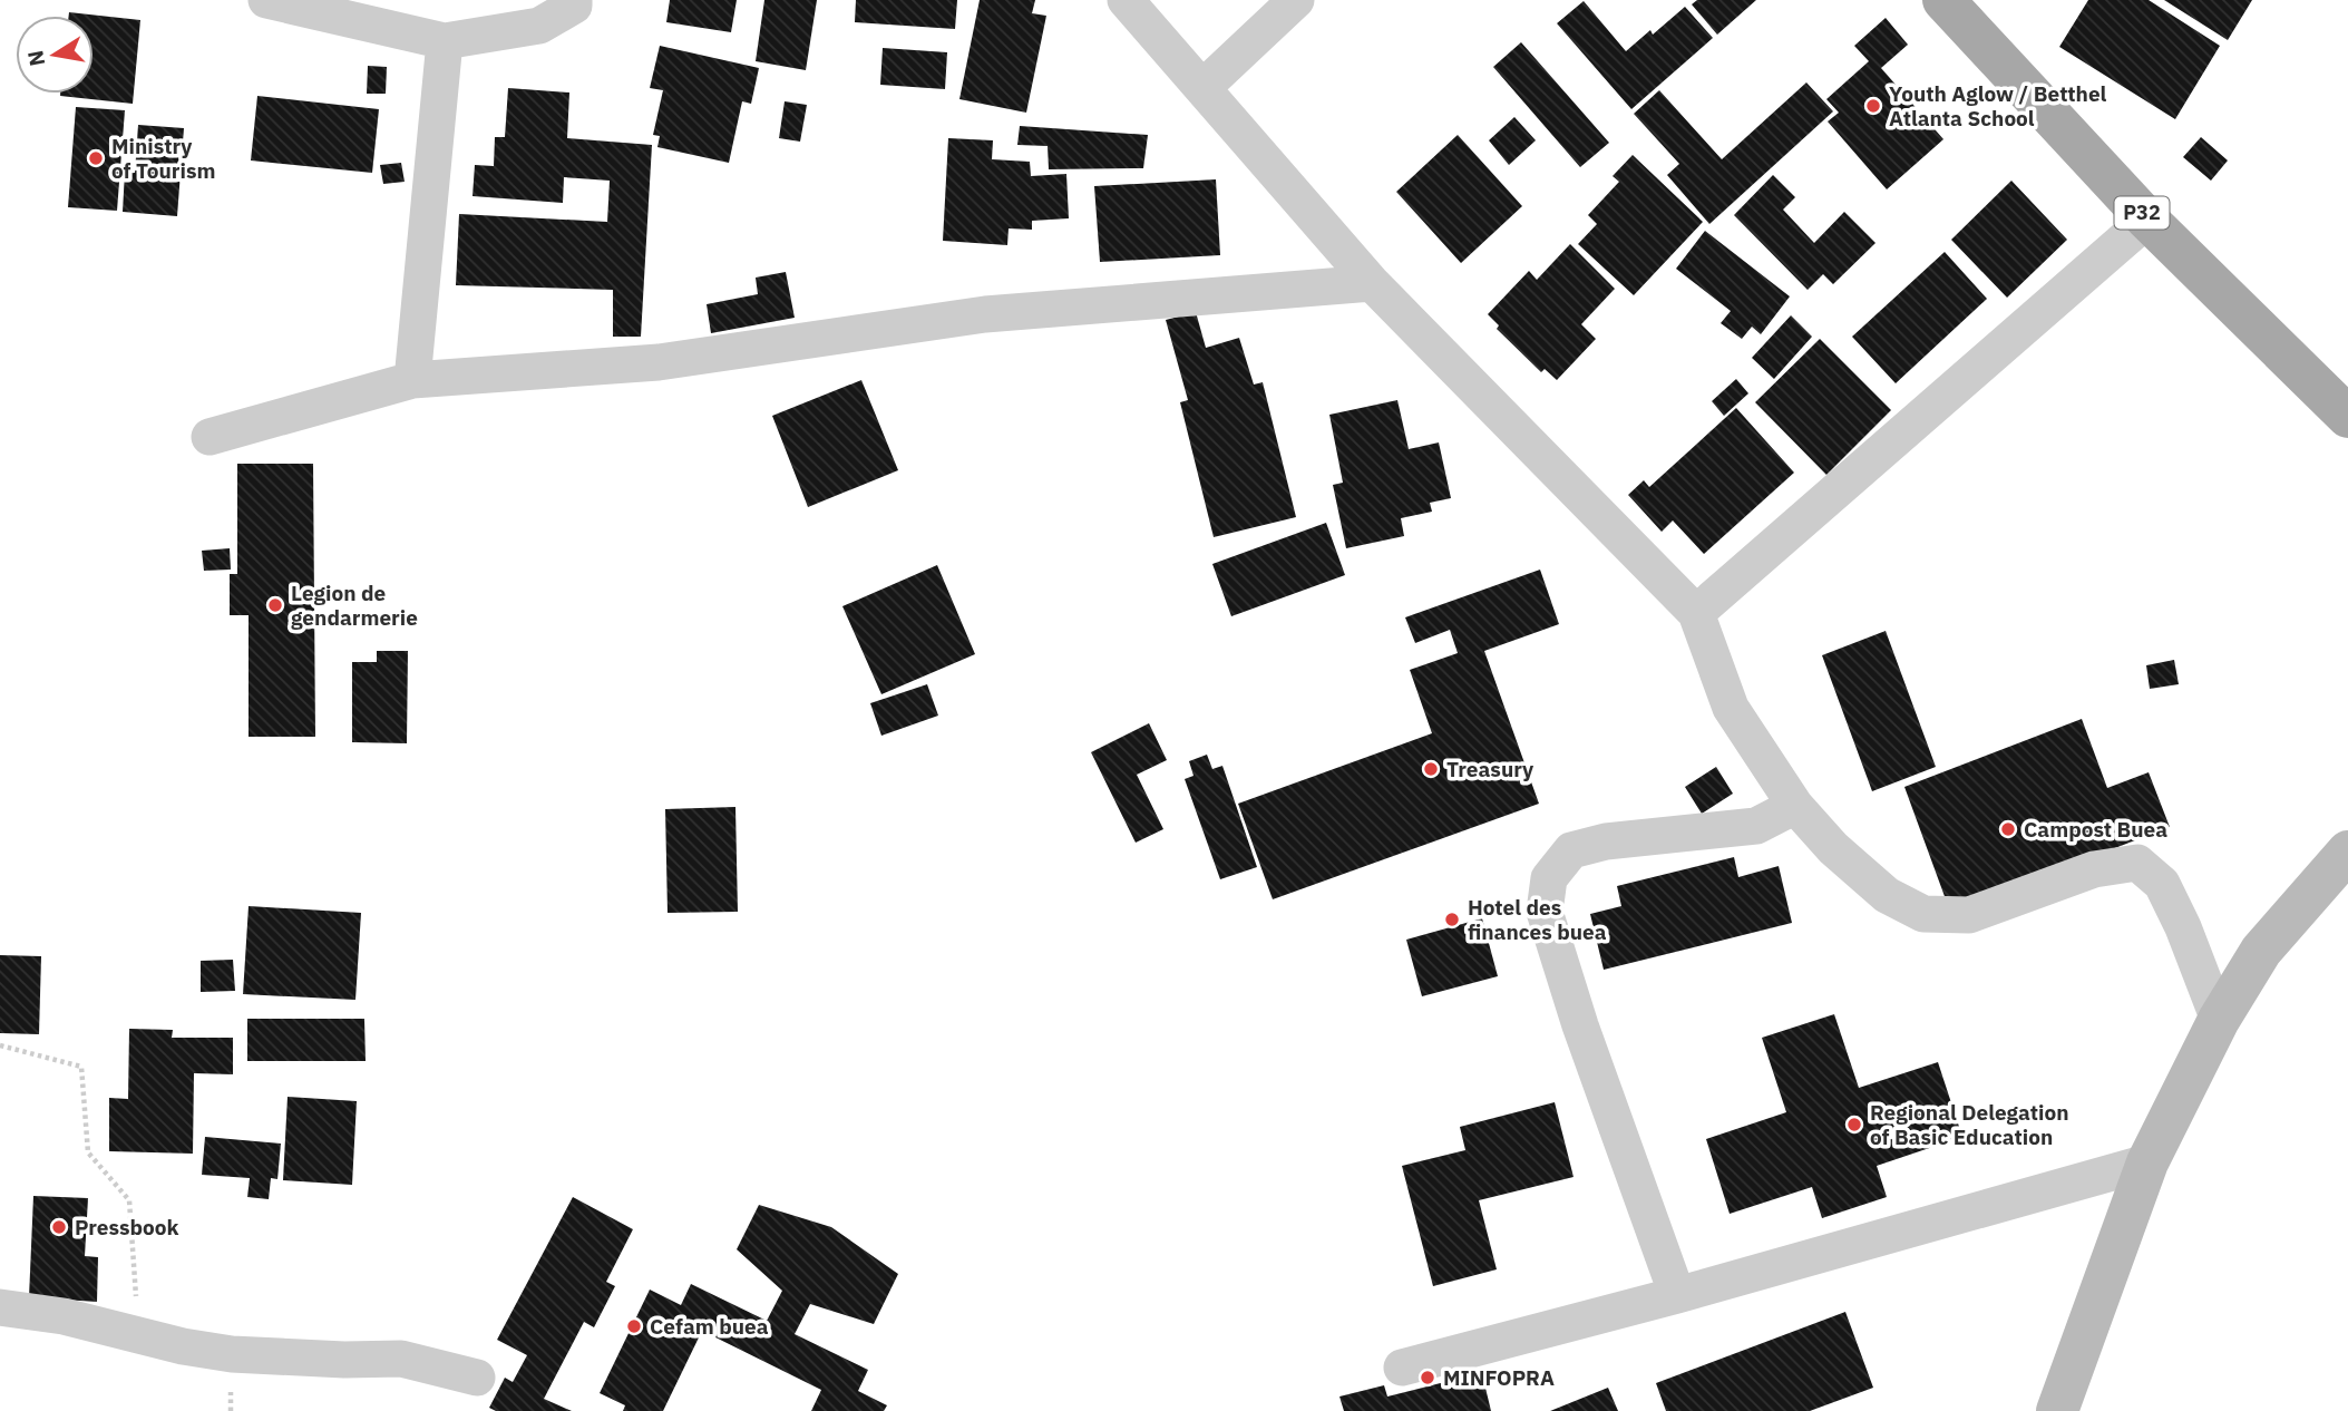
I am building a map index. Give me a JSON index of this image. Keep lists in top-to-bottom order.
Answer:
{
  "streets": {
    "main road": ["P32"]
  },
  "places": [
    "Youth Aglow / Betthel Atlanta School",
    "Ministry of Tourism",
    "Legion de gendarmerie",
    "Treasury",
    "Campost Buea",
    "Hotel des finances buea",
    "Regional Delegation of Basic Education",
    "Pressbook",
    "Cefam buea",
    "MINFOPRA"
  ],
  "north": "left"
}
